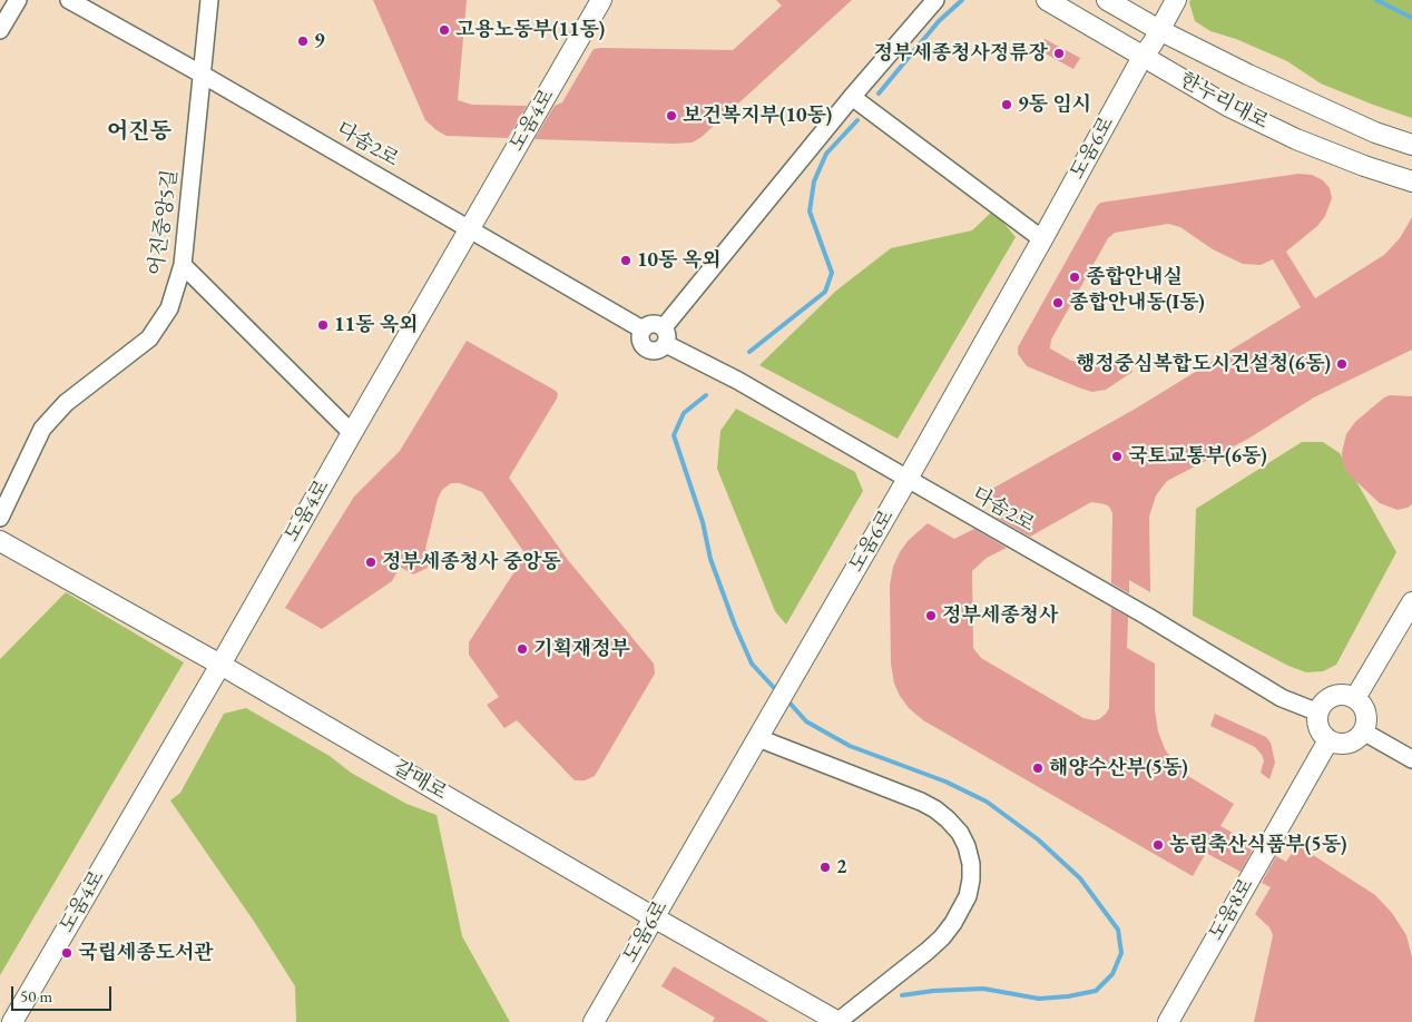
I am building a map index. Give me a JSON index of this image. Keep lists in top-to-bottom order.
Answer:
{
  "streets": {
    "street": [
      "한누리대로",
      "도움4로",
      "다솜2로",
      "도움6로",
      "어진중앙5길",
      "갈매로",
      "도움8로"
    ]
  },
  "crossings": [
    ["한누리대로", "도움6로"],
    ["도움4로", "다솜2로"],
    ["도움4로", "갈매로"],
    ["다솜2로", "도움6로"],
    ["다솜2로", "어진중앙5길"],
    ["다솜2로", "도움8로"],
    ["도움6로", "갈매로"]
  ],
  "districts": ["어진동"],
  "places": [
    "고용노동부(11동)",
    "9",
    "정부세종청사정류장",
    "9동 임시",
    "보건복지부(10동)",
    "10동 옥외",
    "종합안내실",
    "종합안내동(I동)",
    "11동 옥외",
    "행정중심복합도시건설청(6동)",
    "국토교통부(6동)",
    "정부세종청사 중앙동",
    "정부세종청사",
    "기획재정부",
    "해양수산부(5동)",
    "농림축산식품부(5동)",
    "2",
    "국립세종도서관"
  ],
  "scale_bar": "50 m"
}
